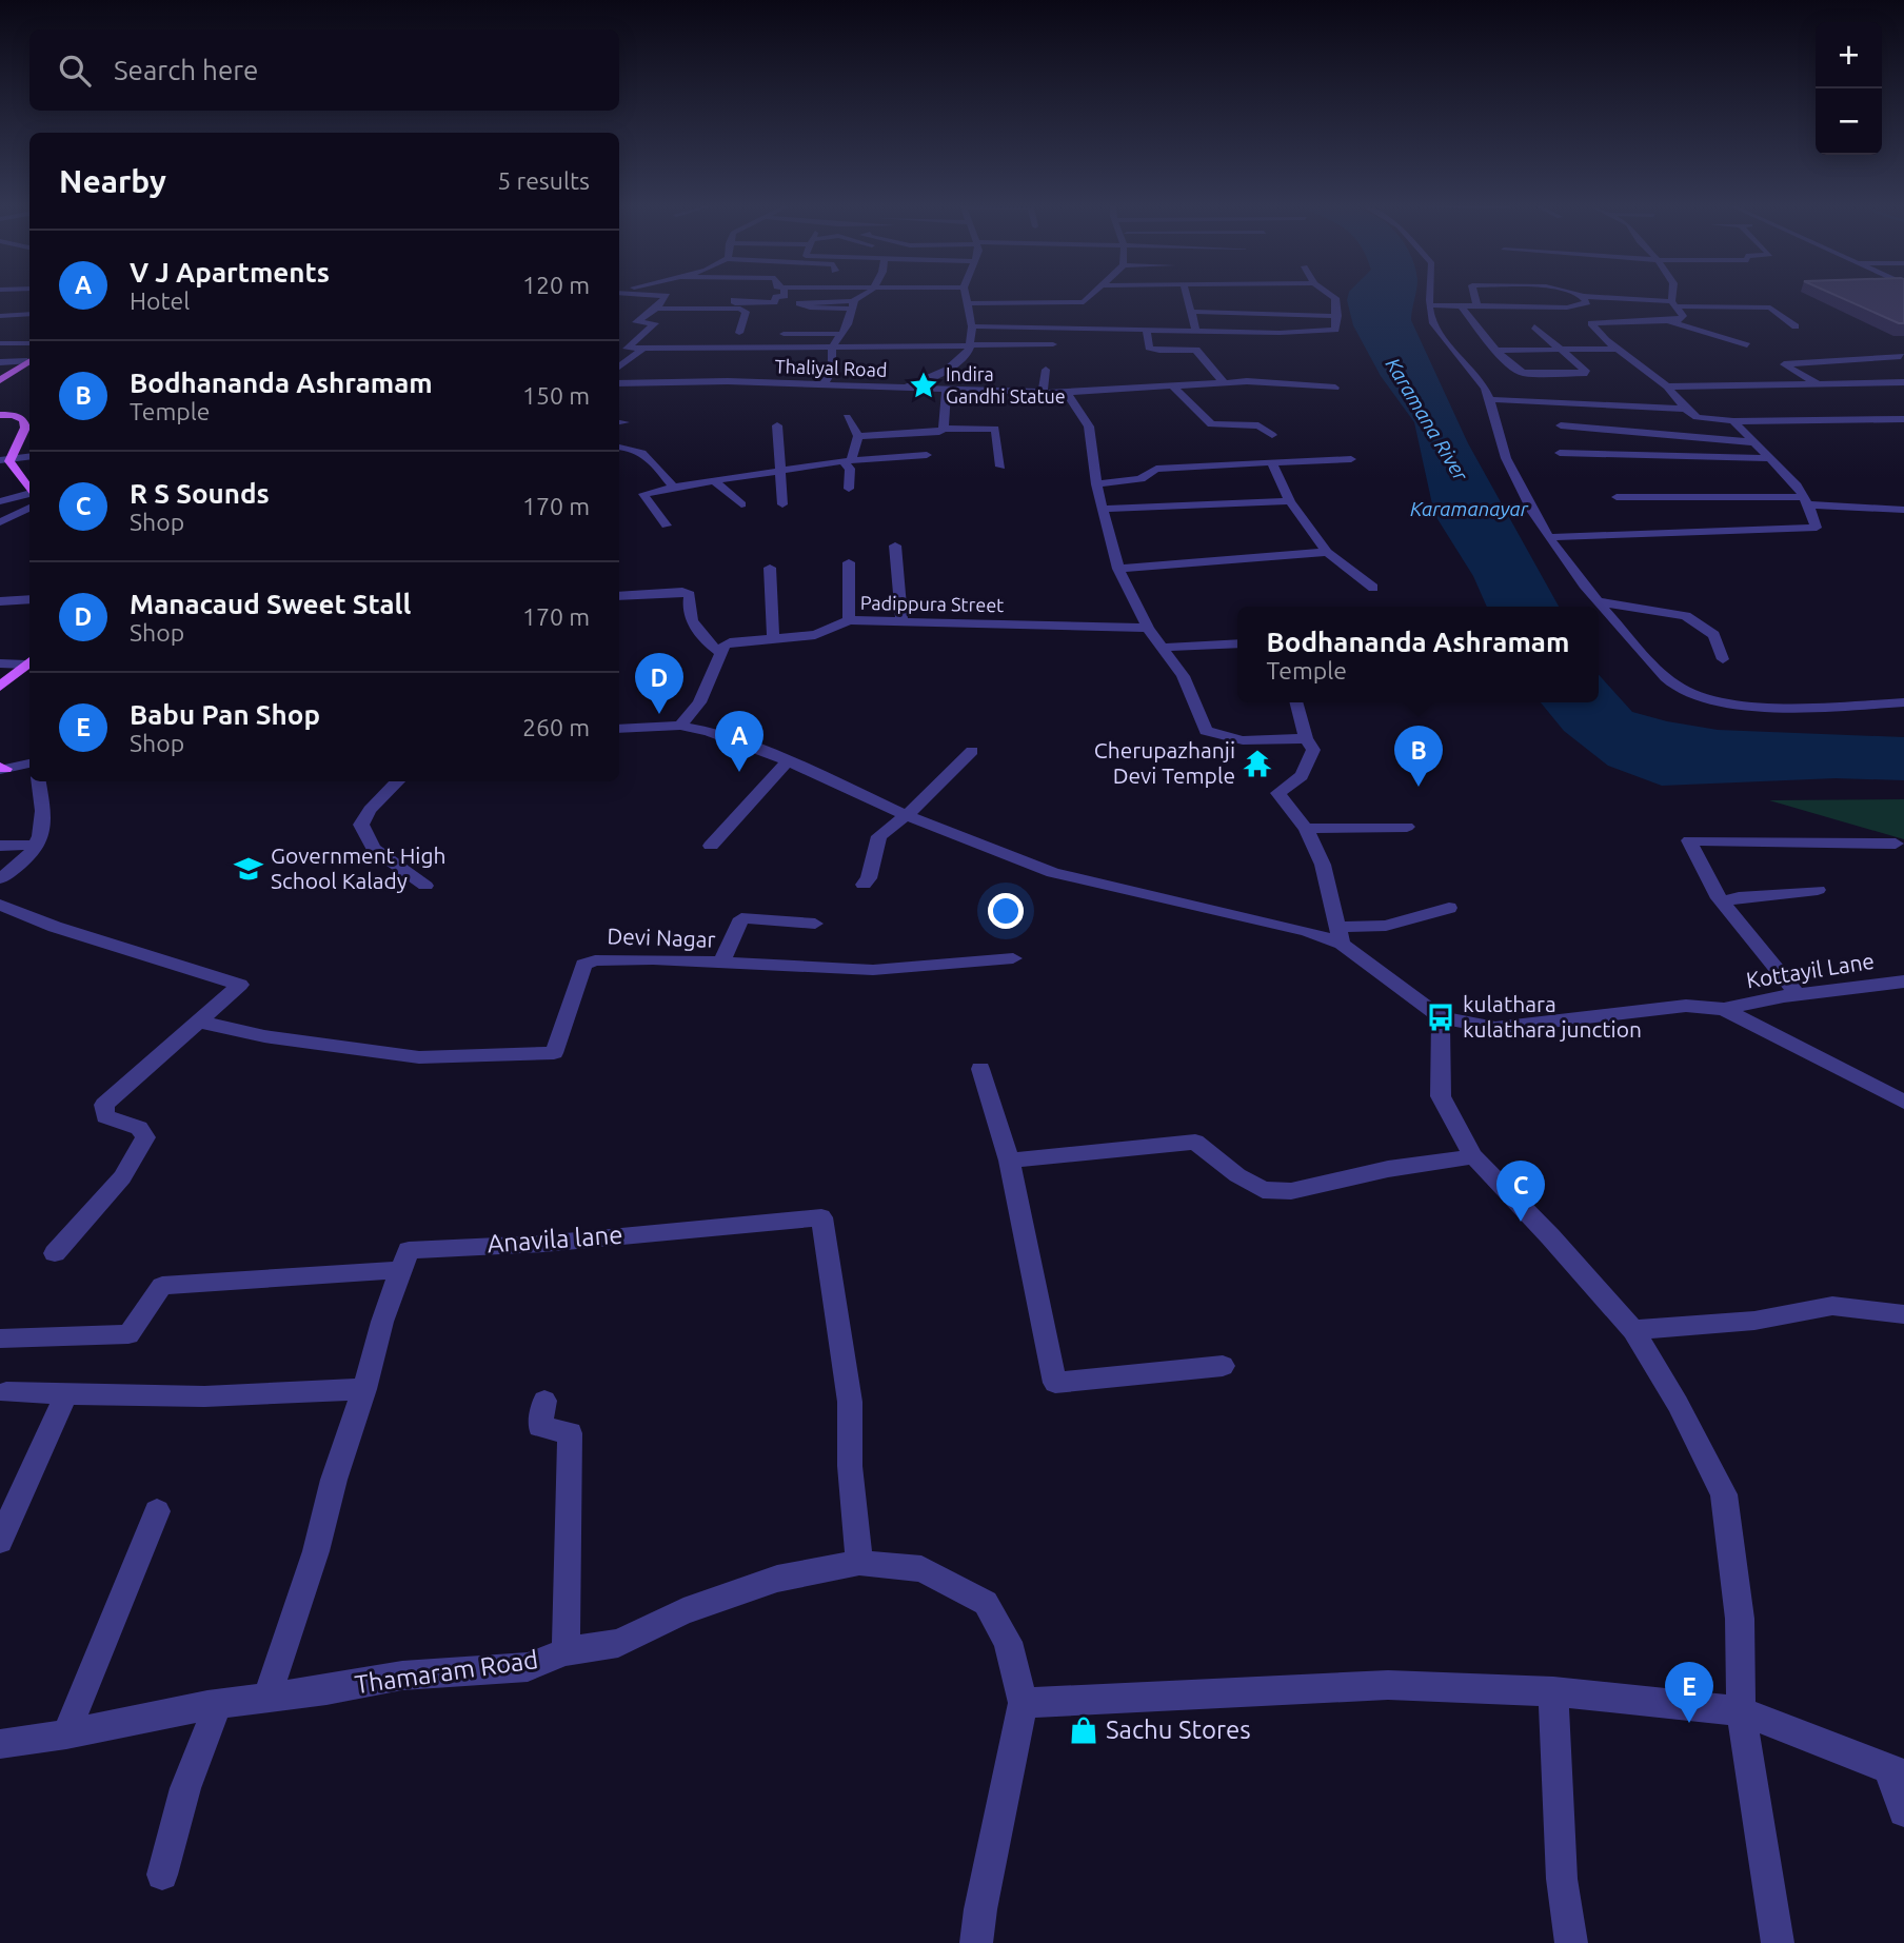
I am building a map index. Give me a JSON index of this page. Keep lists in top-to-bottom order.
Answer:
{
  "streets": {
    "street": [
      "Thaliyal Road",
      "Padippura Street",
      "Devi Nagar",
      "Kottayil Lane",
      "Anavila lane",
      "Thamaram Road"
    ]
  },
  "crossings": [
    ["Anavila lane", "Thamaram Road"]
  ],
  "water": ["Karamana River", "Karamanayar"],
  "places": {
    "place": ["Indira Gandhi Statue"],
    "temple": ["Cherupazhanji Devi Temple"],
    "school or university": ["Government High School Kalady"],
    "bus stop": ["kulathara kulathara junction"],
    "shop": ["Sachu Stores"]
  },
  "page": {
    "map_buttons": ["+", "−"],
    "search": "Search here",
    "heading": ["Nearby", "5 results"],
    "list": [
      {
        "mark": "A",
        "name": "V J Apartments",
        "note": "Hotel",
        "value": "120 m"
      },
      {
        "mark": "B",
        "name": "Bodhananda Ashramam",
        "note": "Temple",
        "value": "150 m"
      },
      {
        "mark": "C",
        "name": "R S Sounds",
        "note": "Shop",
        "value": "170 m"
      },
      {
        "mark": "D",
        "name": "Manacaud Sweet Stall",
        "note": "Shop",
        "value": "170 m"
      },
      {
        "mark": "E",
        "name": "Babu Pan Shop",
        "note": "Shop",
        "value": "260 m"
      }
    ],
    "popup": ["Bodhananda Ashramam", "Temple"],
    "pins": [
      "D",
      "A",
      "B",
      "C",
      "E"
    ]
  }
}
